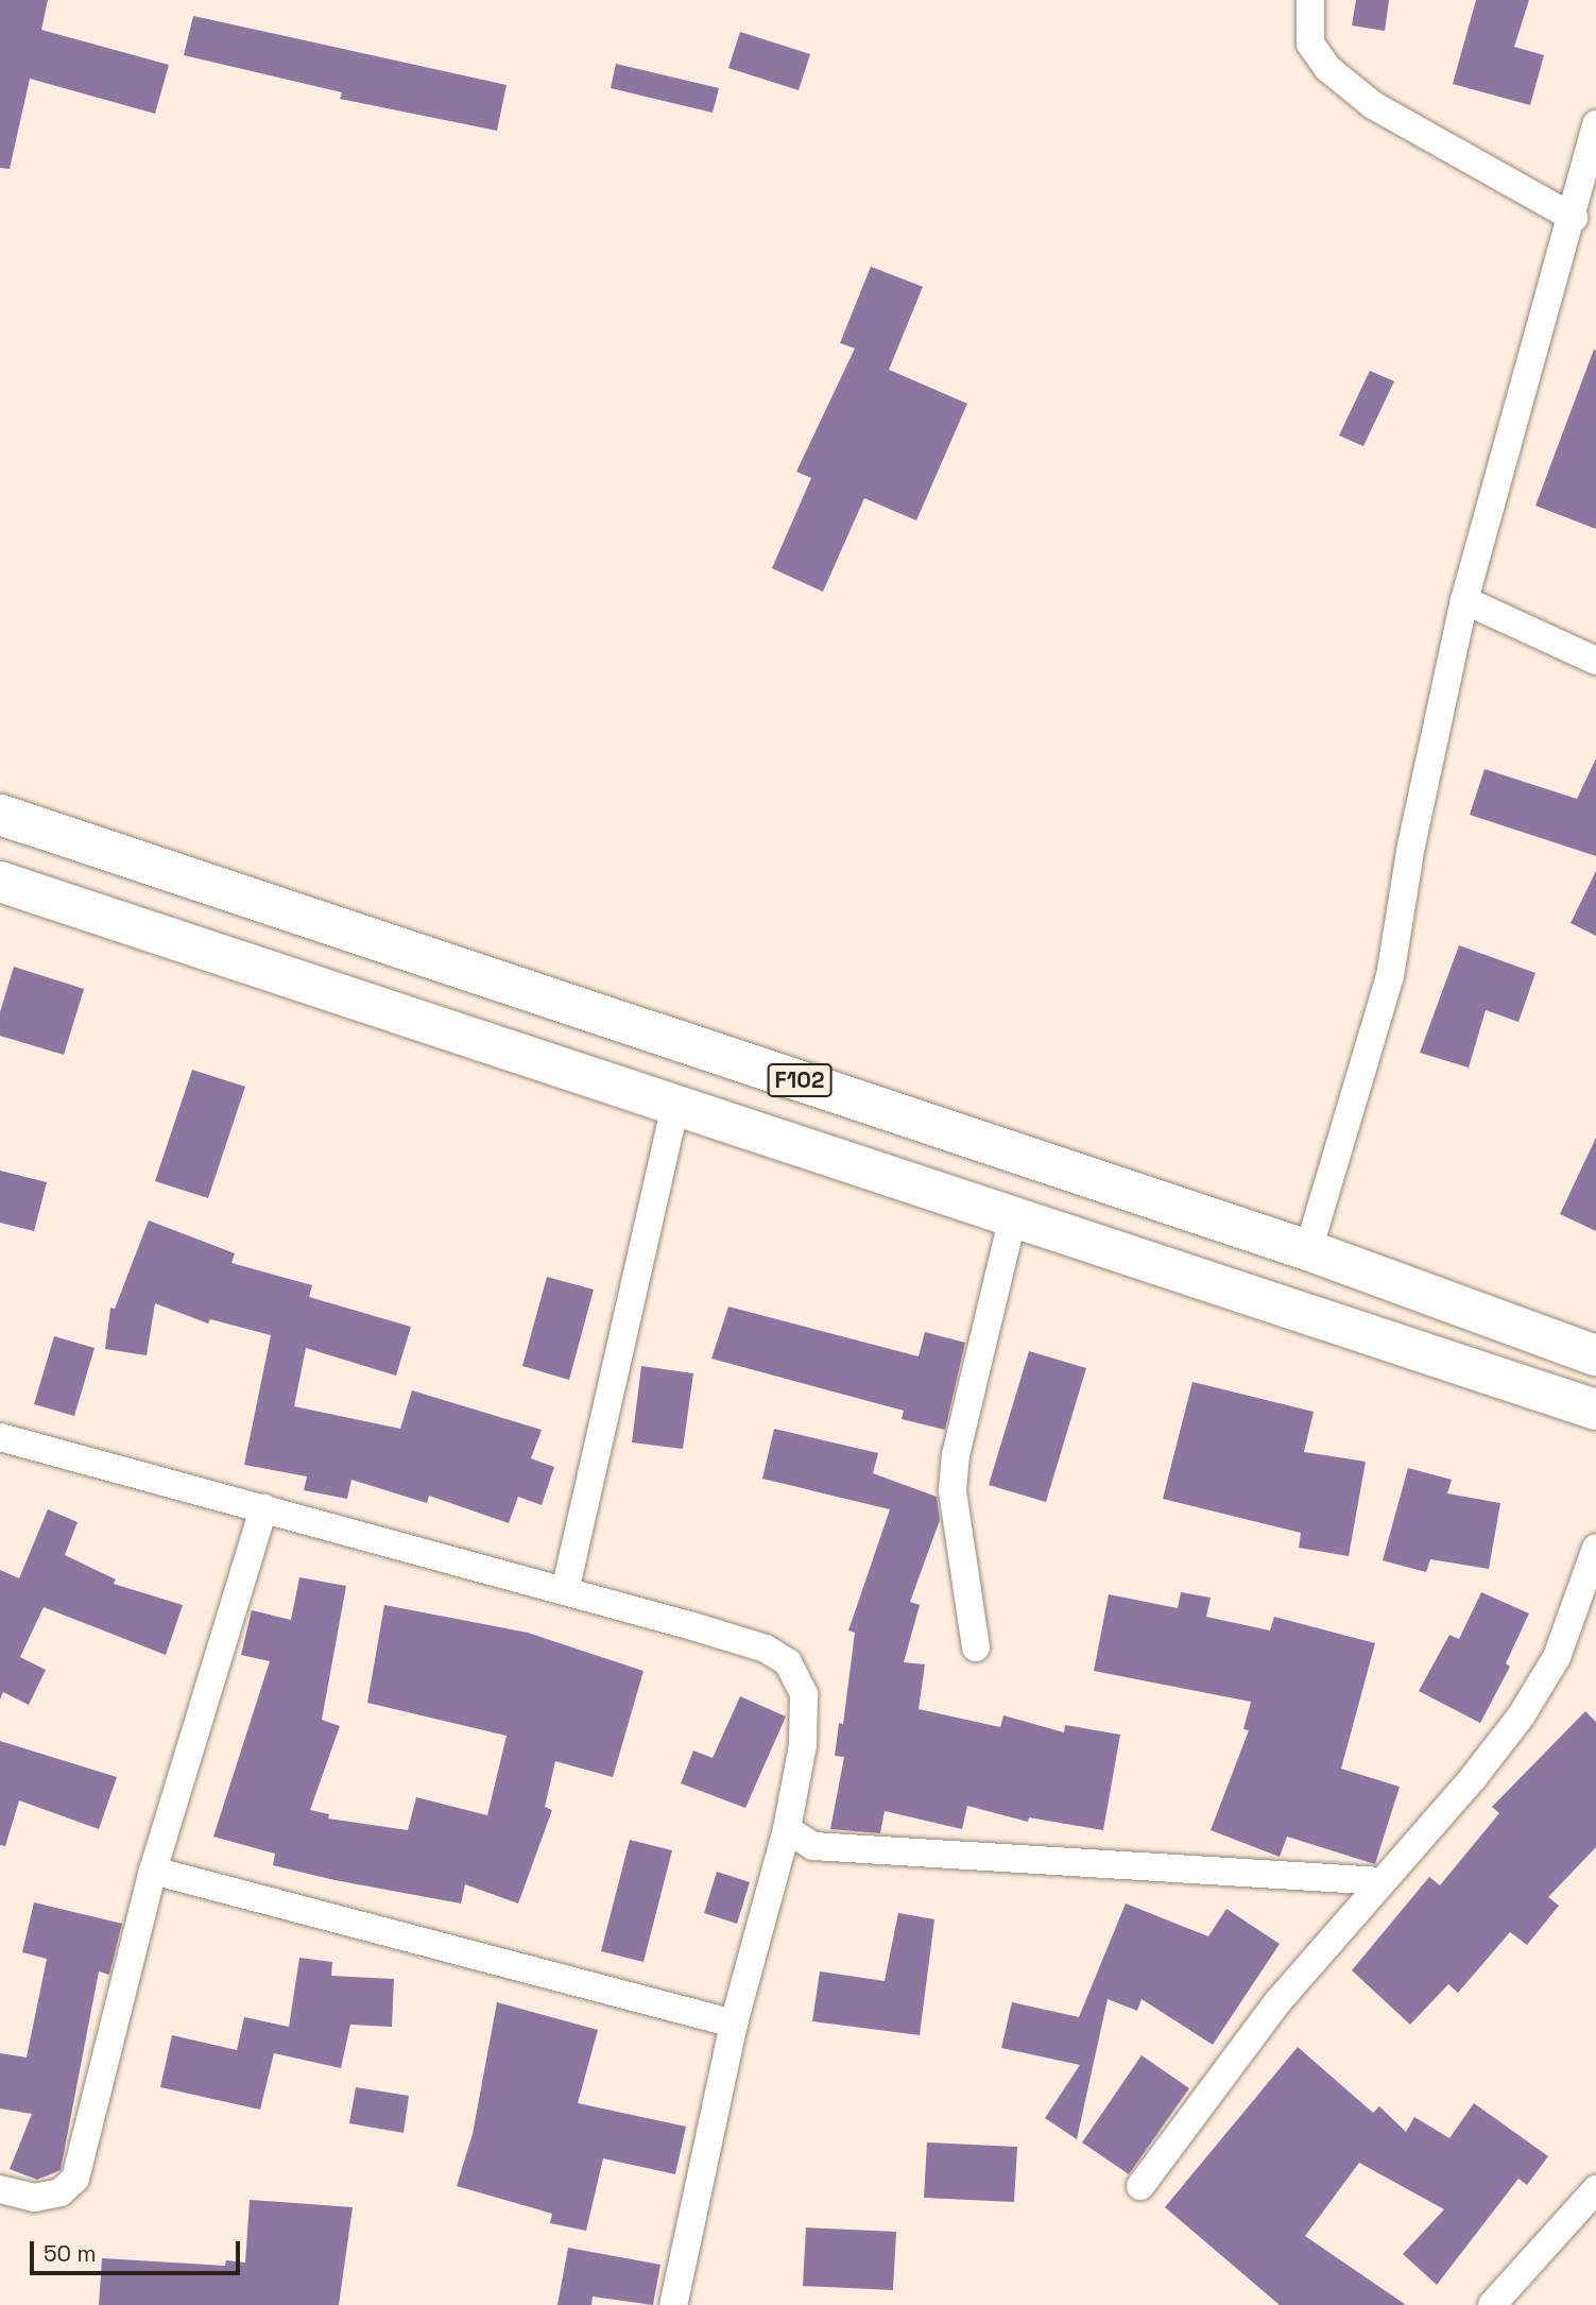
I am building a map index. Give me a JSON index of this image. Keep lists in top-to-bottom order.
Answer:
{
  "streets": {
    "main road": ["F102"]
  },
  "scale_bar": "50 m"
}
